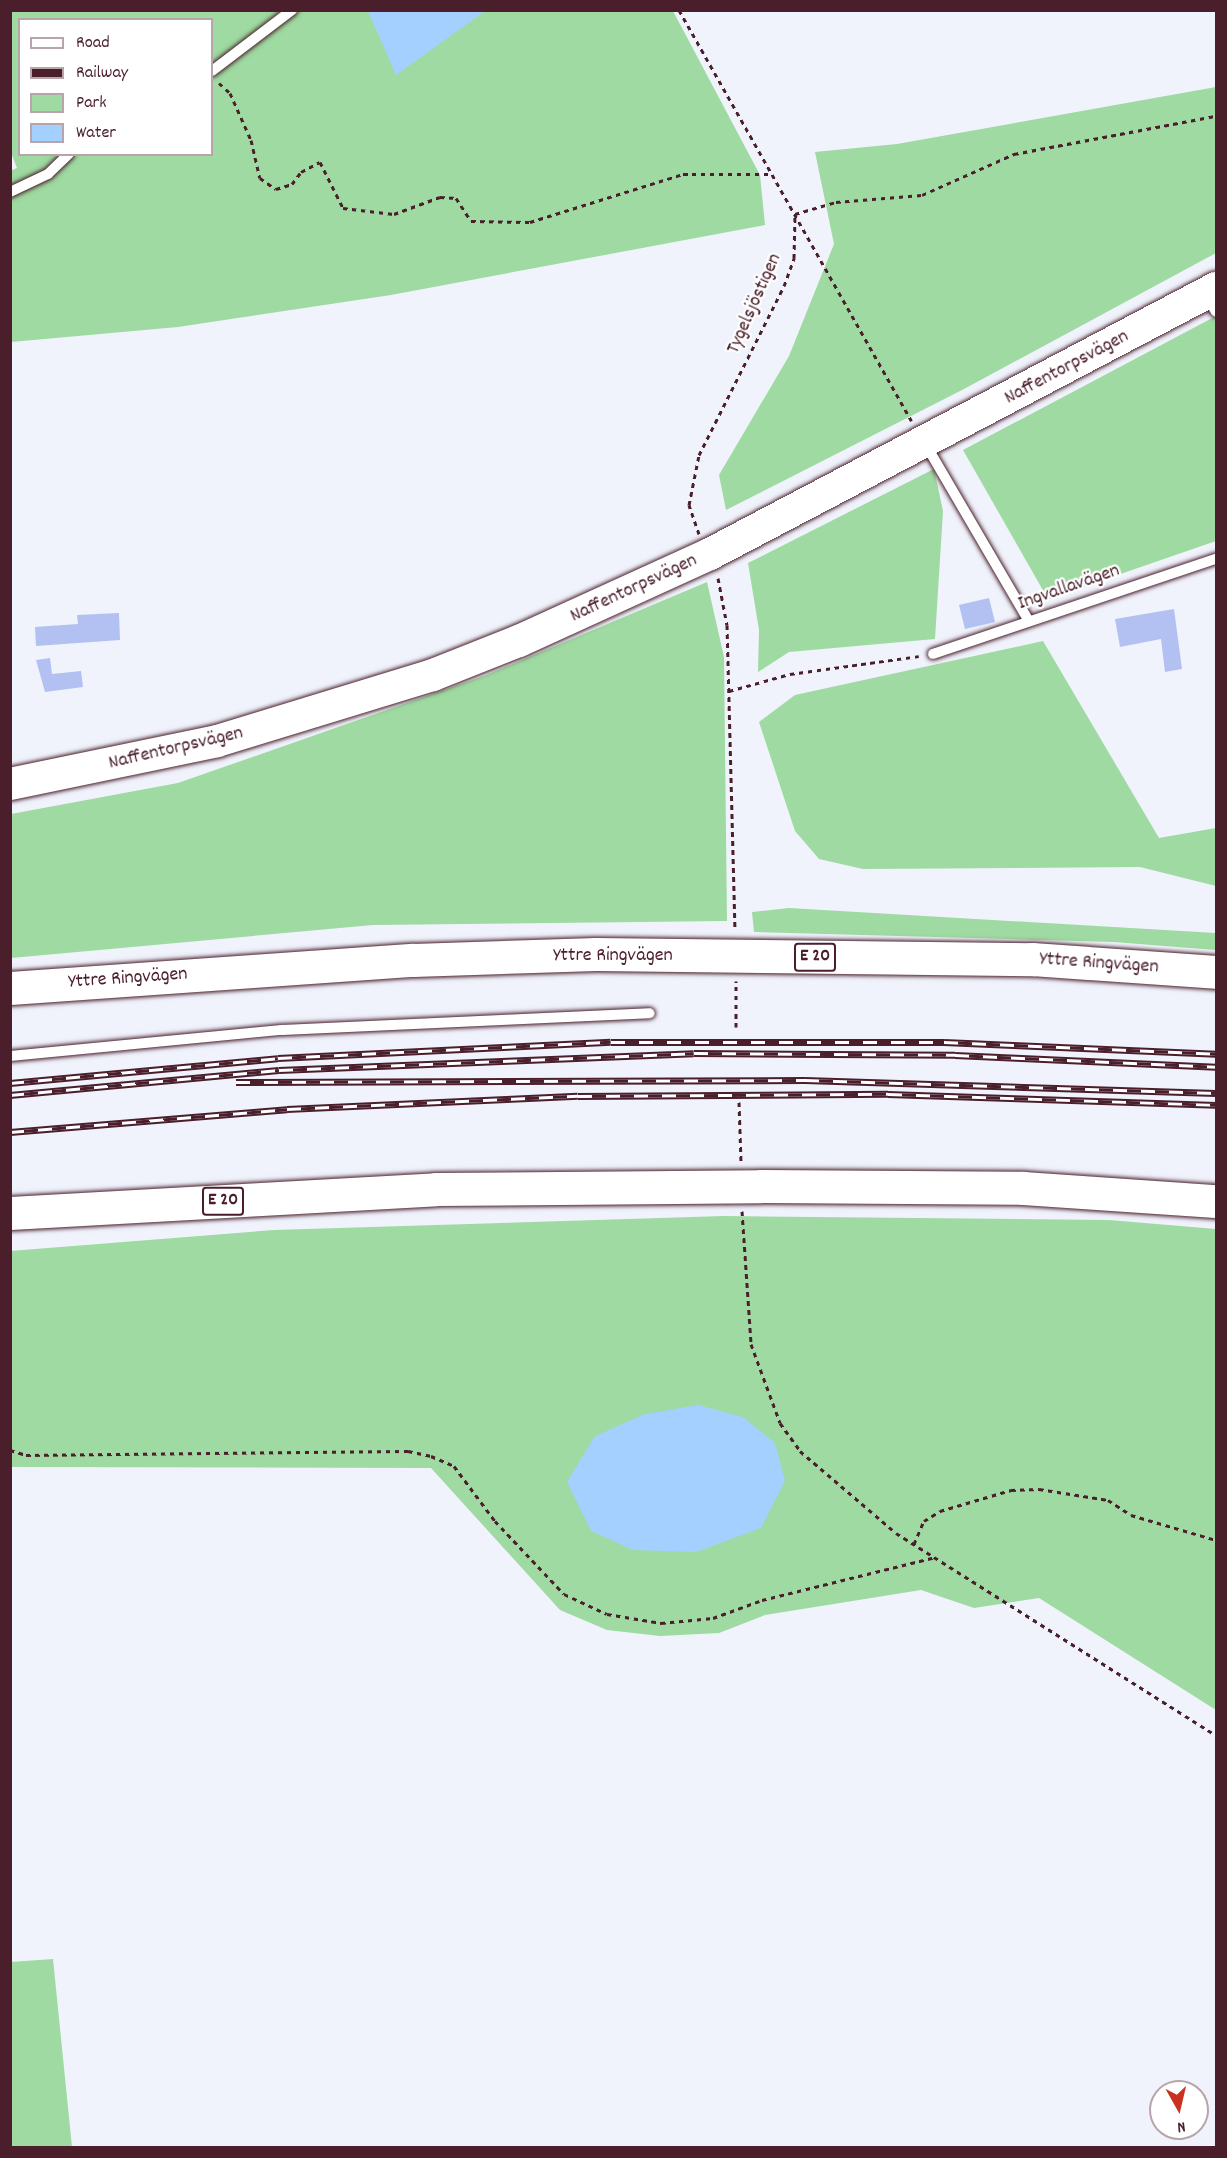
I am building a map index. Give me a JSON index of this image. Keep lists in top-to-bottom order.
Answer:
{
  "streets": {
    "highway": ["Yttre Ringvägen", "E 20"],
    "street": ["Naffentorpsvägen"],
    "lane": ["Ingvallavägen"],
    "path": ["Tygelsjöstigen"]
  },
  "crossings": [
    ["Tygelsjöstigen", "Naffentorpsvägen"]
  ],
  "legend": [
    "Road",
    "Railway",
    "Park",
    "Water"
  ],
  "north": "bottom"
}
